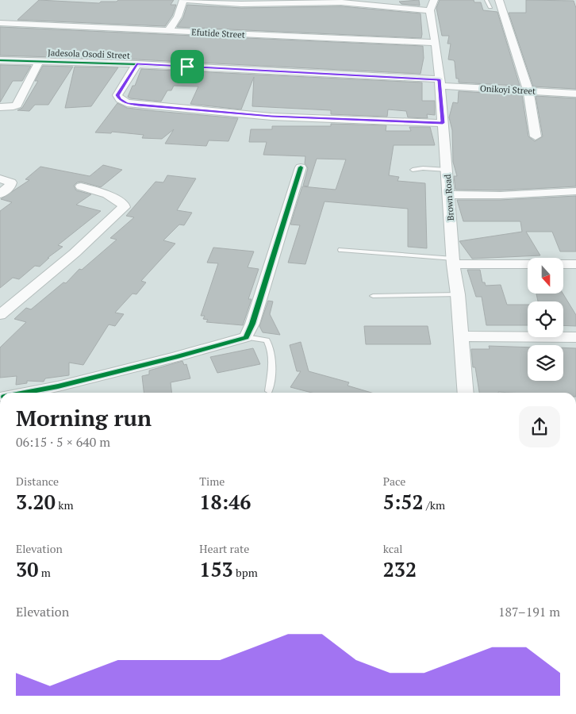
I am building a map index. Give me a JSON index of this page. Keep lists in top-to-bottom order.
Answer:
{
  "streets": {
    "street": [
      "Efutide Street",
      "Jadesola Osodi Street",
      "Onikoyi Street",
      "Brown Road"
    ]
  },
  "crossings": [
    ["Efutide Street", "Brown Road"],
    ["Jadesola Osodi Street", "Onikoyi Street"],
    ["Jadesola Osodi Street", "Brown Road"],
    ["Onikoyi Street", "Brown Road"]
  ],
  "north": "bottom",
  "page": {
    "heading": ["Morning run", "06:15 · 5 × 640 m"],
    "stats": [
      ["Distance", "3.20 km"],
      ["Time", "18:46"],
      ["Pace", "5:52 /km"],
      ["Elevation", "30 m"],
      ["Heart rate", "153 bpm"],
      ["kcal", "232"]
    ],
    "chart": ["Elevation", "187–191 m"]
  }
}
